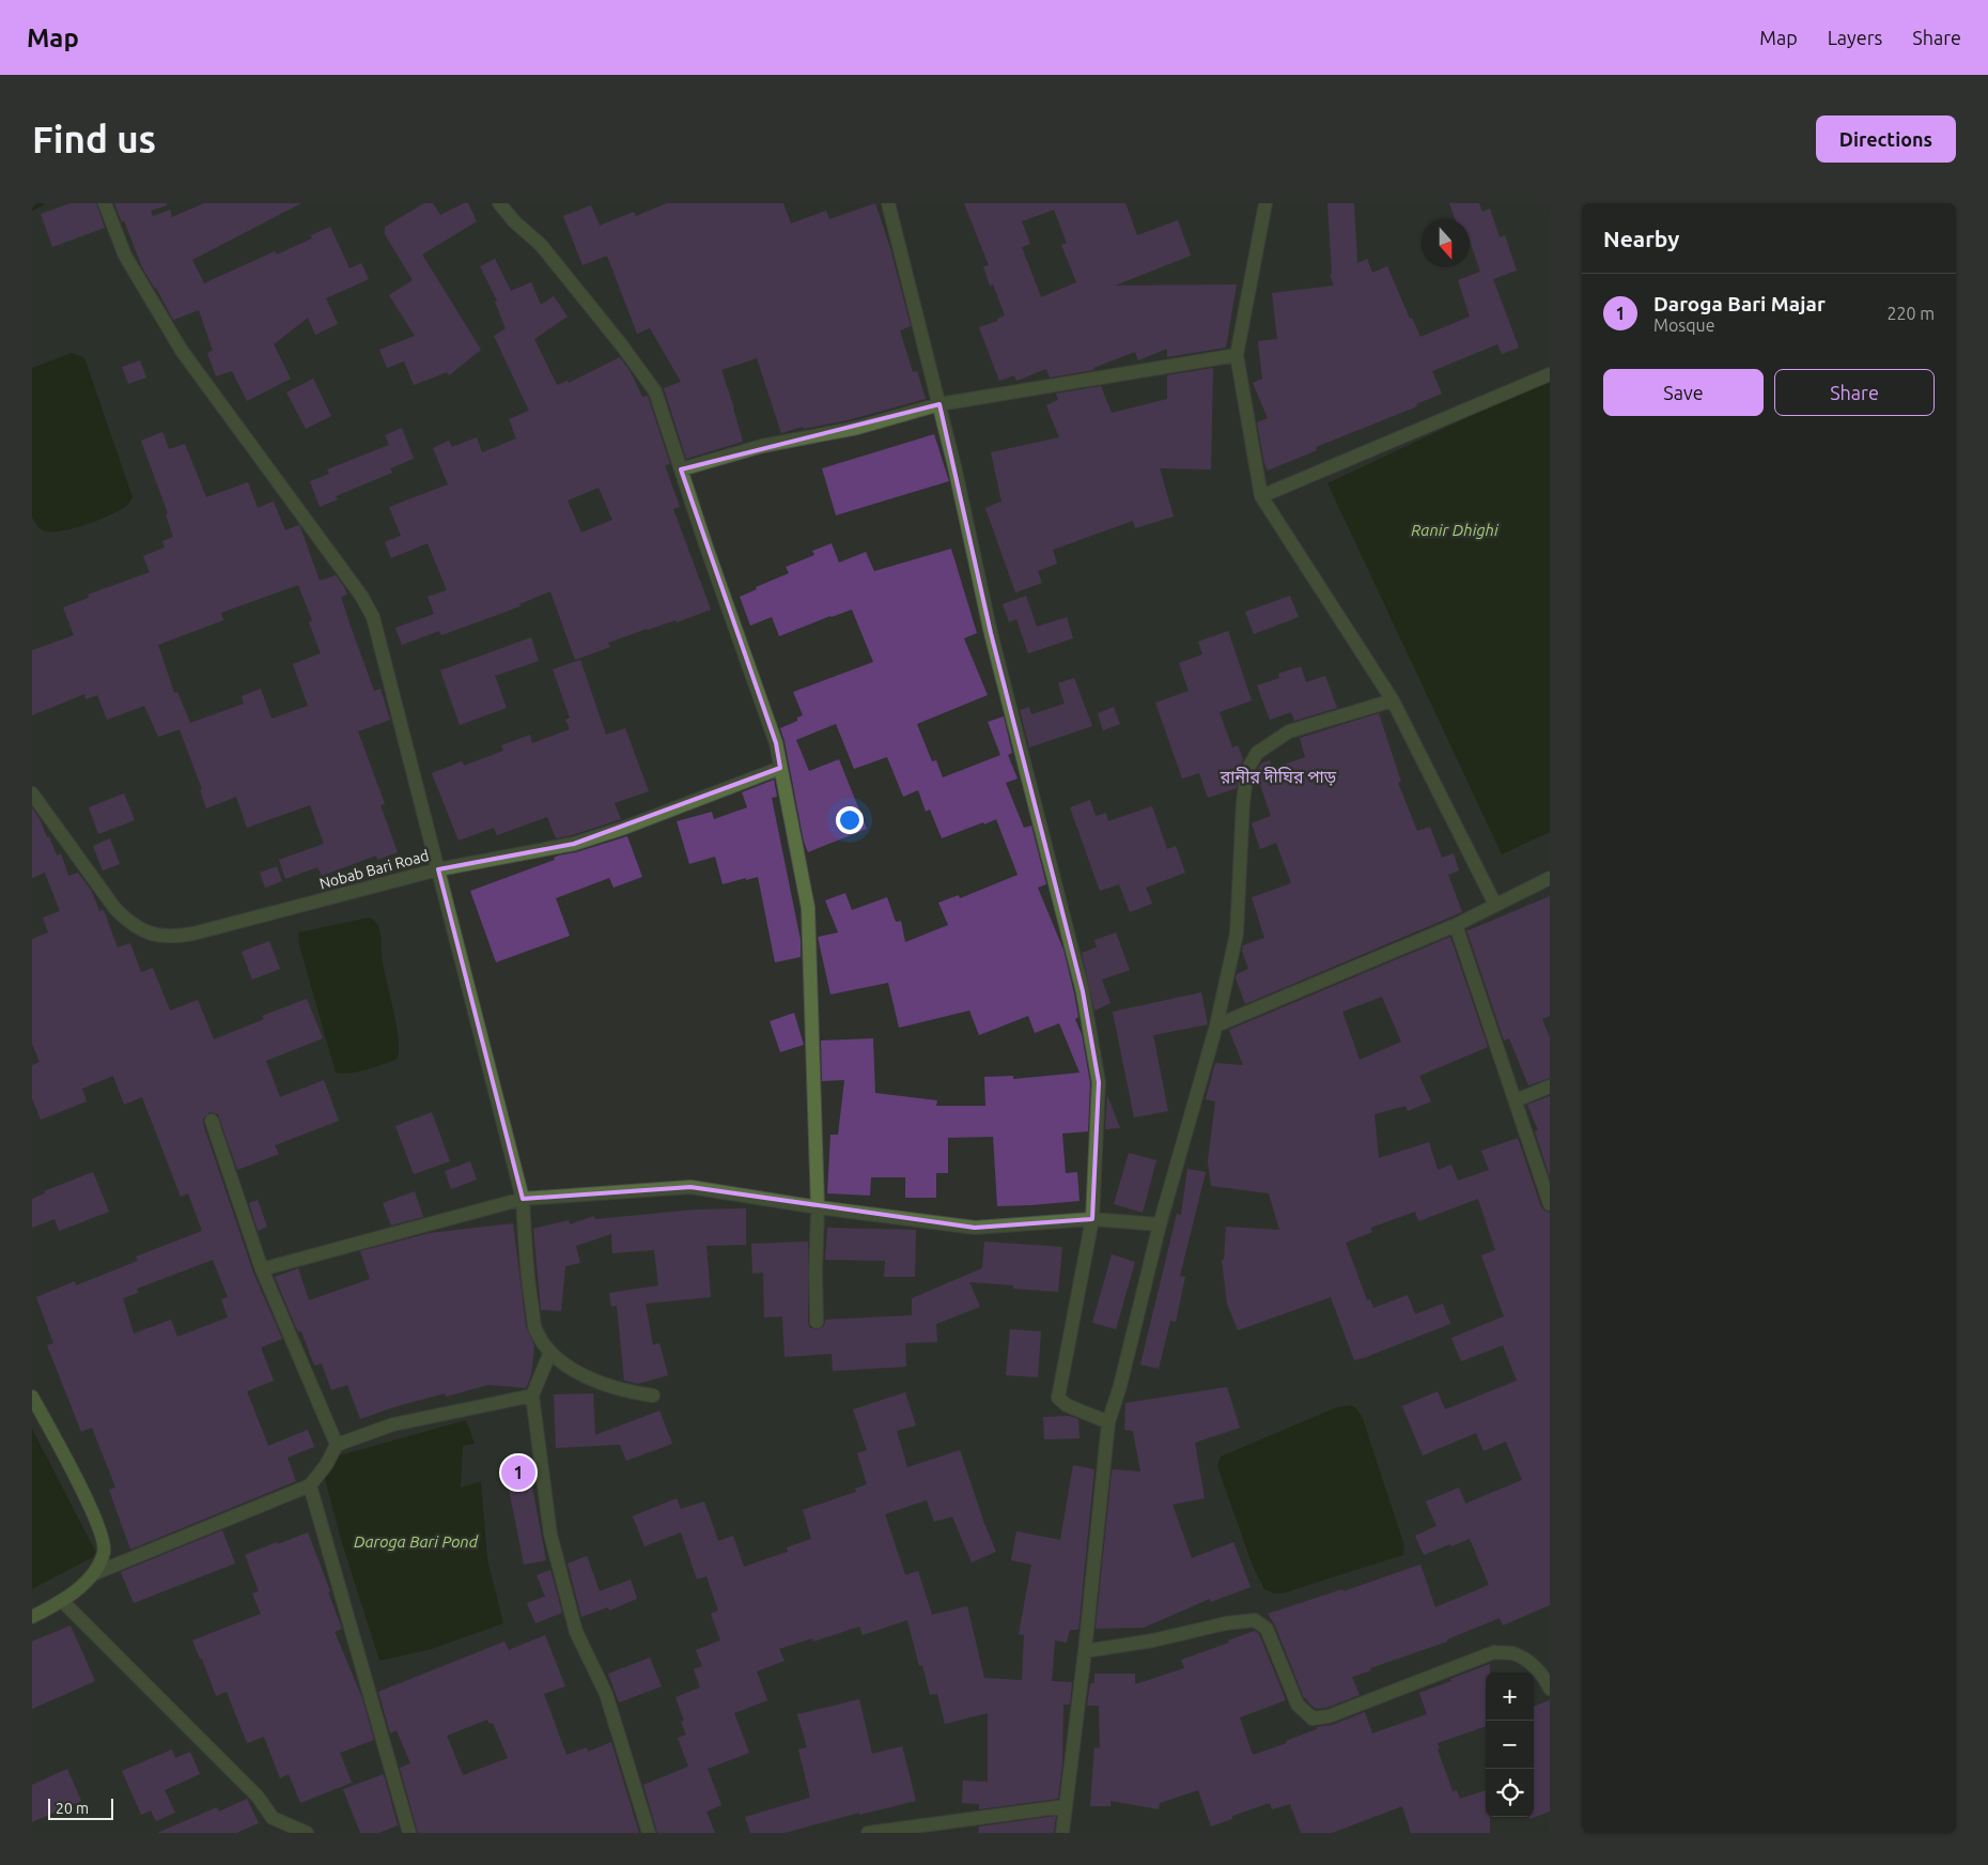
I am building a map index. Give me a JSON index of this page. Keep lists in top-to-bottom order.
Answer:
{
  "streets": {
    "street": ["Nobab Bari Road"]
  },
  "districts": ["রানীর দীঘির পাড়"],
  "water": ["Ranir Dhighi", "Daroga Bari Pond"],
  "scale_bar": "20 m",
  "north": "bottom",
  "page": {
    "header": "Map",
    "nav": ["Map", "Layers", "Share"],
    "buttons": [
      "Directions",
      ["Save", "Share"]
    ],
    "title": "Find us",
    "heading": "Nearby",
    "list": [
      {
        "mark": "1",
        "name": "Daroga Bari Majar",
        "note": "Mosque",
        "value": "220 m"
      }
    ],
    "pins": "1",
    "map_buttons": ["+", "−"],
    "scale": "20 m"
  }
}
